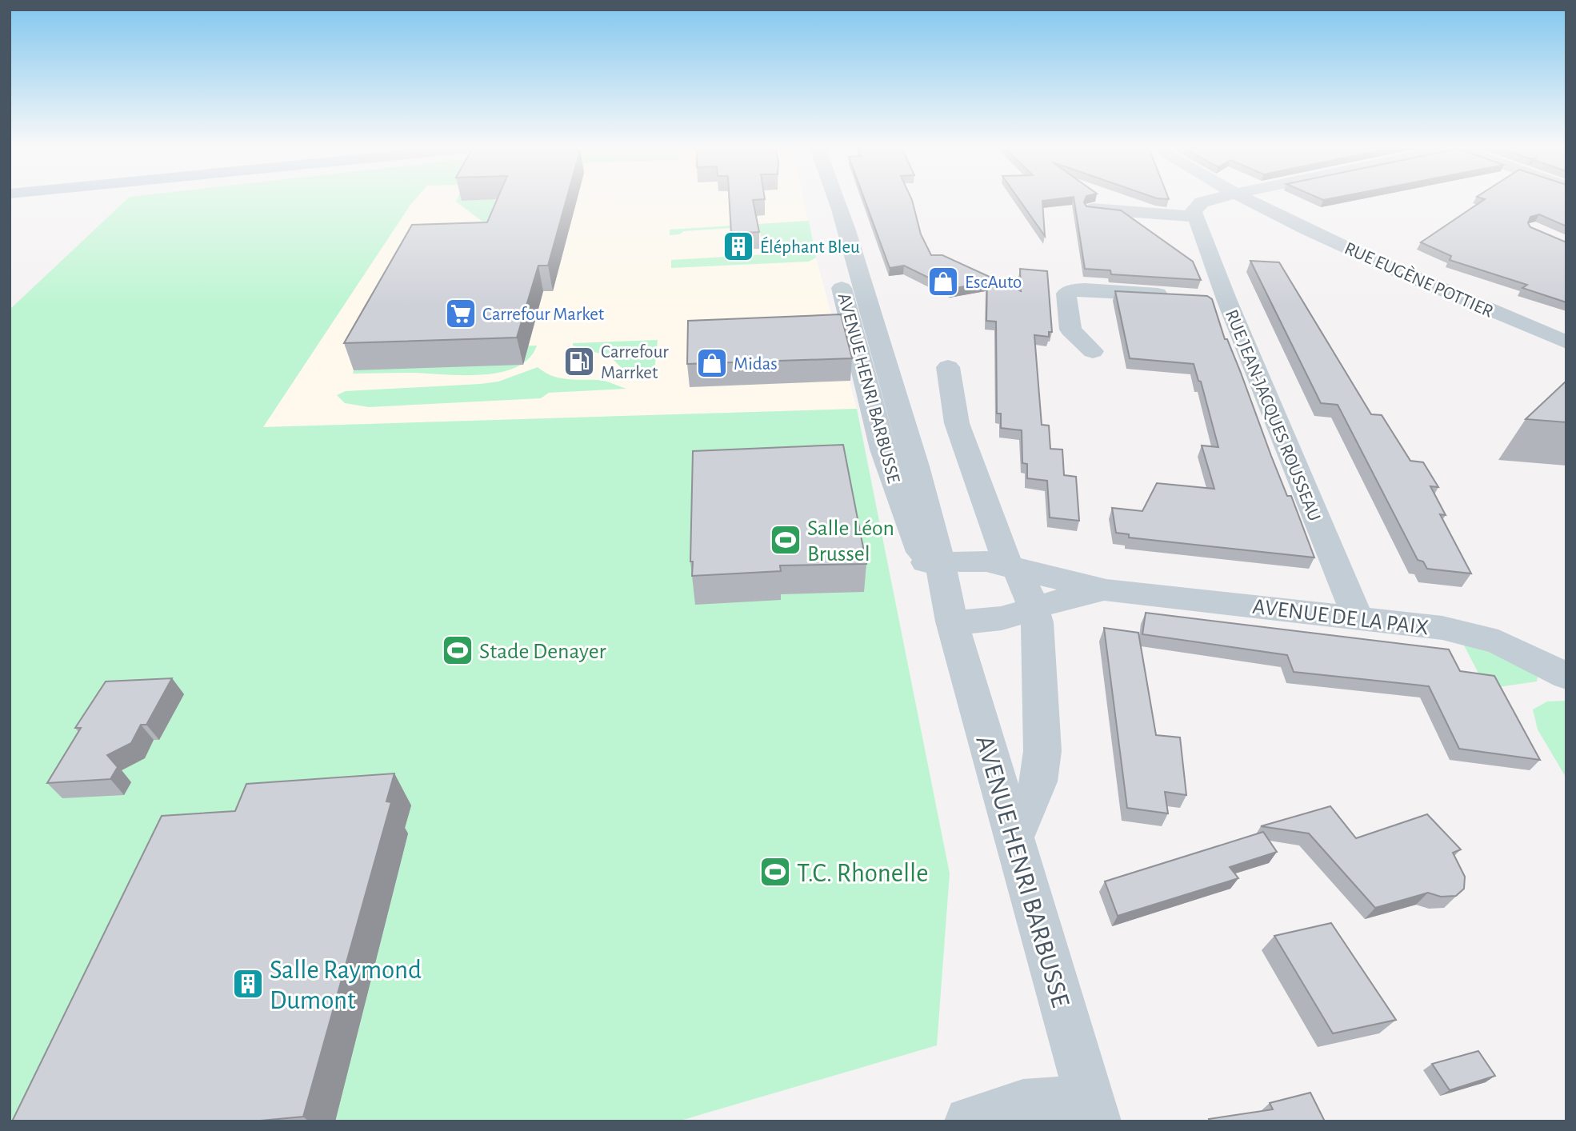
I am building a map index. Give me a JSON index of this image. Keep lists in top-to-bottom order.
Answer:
{
  "streets": {
    "street": [
      "RUE EUGÈNE POTTIER",
      "AVENUE HENRI BARBUSSE",
      "RUE JEAN-JACQUES ROUSSEAU",
      "AVENUE DE LA PAIX"
    ]
  },
  "crossings": [
    ["AVENUE HENRI BARBUSSE", "AVENUE DE LA PAIX"],
    ["RUE JEAN-JACQUES ROUSSEAU", "AVENUE DE LA PAIX"]
  ],
  "places": {
    "building": ["Éléphant Bleu", "Salle Raymond Dumont"],
    "shop": ["EscAuto", "Midas"],
    "supermarket": ["Carrefour Market"],
    "fuel station": ["Carrefour Marrket"],
    "sports": ["Salle Léon Brussel", "Stade Denayer", "T.C. Rhonelle"]
  }
}
